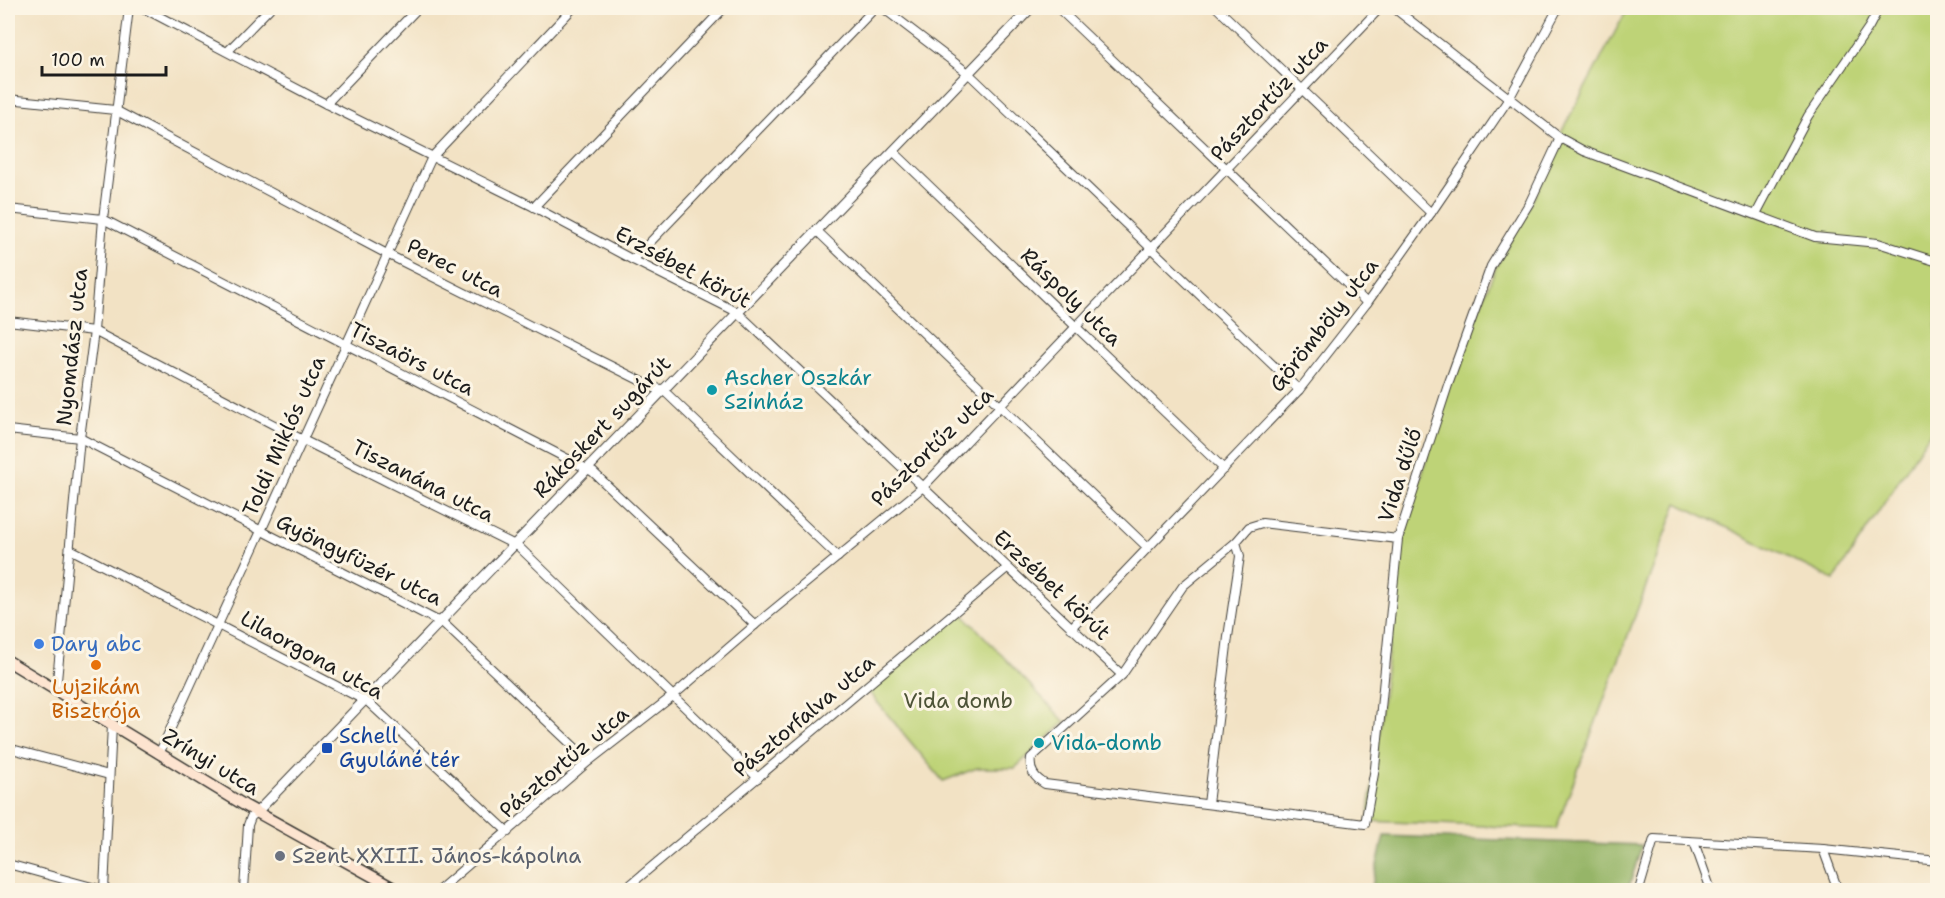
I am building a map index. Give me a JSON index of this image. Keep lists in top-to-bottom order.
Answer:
{
  "streets": {
    "main road": ["Zrínyi utca"],
    "street": [
      "Pásztortűz utca",
      "Erzsébet körút",
      "Perec utca",
      "Ráspoly utca",
      "Görömböly utca",
      "Nyomdász utca",
      "Tiszaörs utca",
      "Rákoskert sugárút",
      "Toldi Miklós utca",
      "Vida dűlő",
      "Tiszanána utca",
      "Gyöngyfüzér utca",
      "Lilaorgona utca",
      "Pásztorfalva utca"
    ]
  },
  "crossings": [
    ["Pásztortűz utca", "Erzsébet körút"],
    ["Pásztortűz utca", "Perec utca"],
    ["Pásztortűz utca", "Ráspoly utca"],
    ["Pásztortűz utca", "Tiszaörs utca"],
    ["Pásztortűz utca", "Tiszanána utca"],
    ["Pásztortűz utca", "Gyöngyfüzér utca"],
    ["Pásztortűz utca", "Lilaorgona utca"],
    ["Erzsébet körút", "Görömböly utca"],
    ["Erzsébet körút", "Rákoskert sugárút"],
    ["Erzsébet körút", "Toldi Miklós utca"],
    ["Erzsébet körút", "Vida dűlő"],
    ["Erzsébet körút", "Pásztorfalva utca"],
    ["Perec utca", "Nyomdász utca"],
    ["Perec utca", "Rákoskert sugárút"],
    ["Perec utca", "Toldi Miklós utca"],
    ["Ráspoly utca", "Görömböly utca"],
    ["Ráspoly utca", "Rákoskert sugárút"],
    ["Nyomdász utca", "Tiszaörs utca"],
    ["Nyomdász utca", "Tiszanána utca"],
    ["Nyomdász utca", "Gyöngyfüzér utca"],
    ["Nyomdász utca", "Lilaorgona utca"],
    ["Nyomdász utca", "Zrínyi utca"],
    ["Tiszaörs utca", "Rákoskert sugárút"],
    ["Tiszaörs utca", "Toldi Miklós utca"],
    ["Rákoskert sugárút", "Tiszanána utca"],
    ["Rákoskert sugárút", "Gyöngyfüzér utca"],
    ["Rákoskert sugárút", "Lilaorgona utca"],
    ["Rákoskert sugárút", "Zrínyi utca"],
    ["Toldi Miklós utca", "Tiszanána utca"],
    ["Toldi Miklós utca", "Gyöngyfüzér utca"],
    ["Toldi Miklós utca", "Lilaorgona utca"],
    ["Toldi Miklós utca", "Zrínyi utca"],
    ["Tiszanána utca", "Pásztorfalva utca"]
  ],
  "parks": ["Vida domb"],
  "places": {
    "other": [
      "Ascher Oszkár Színház",
      "Dary abc",
      "Lujzikám Bisztrója",
      "Vida-domb",
      "Szent XXIII. János-kápolna"
    ],
    "transit": ["Schell Gyuláné tér"]
  },
  "scale_bar": "100 m"
}
